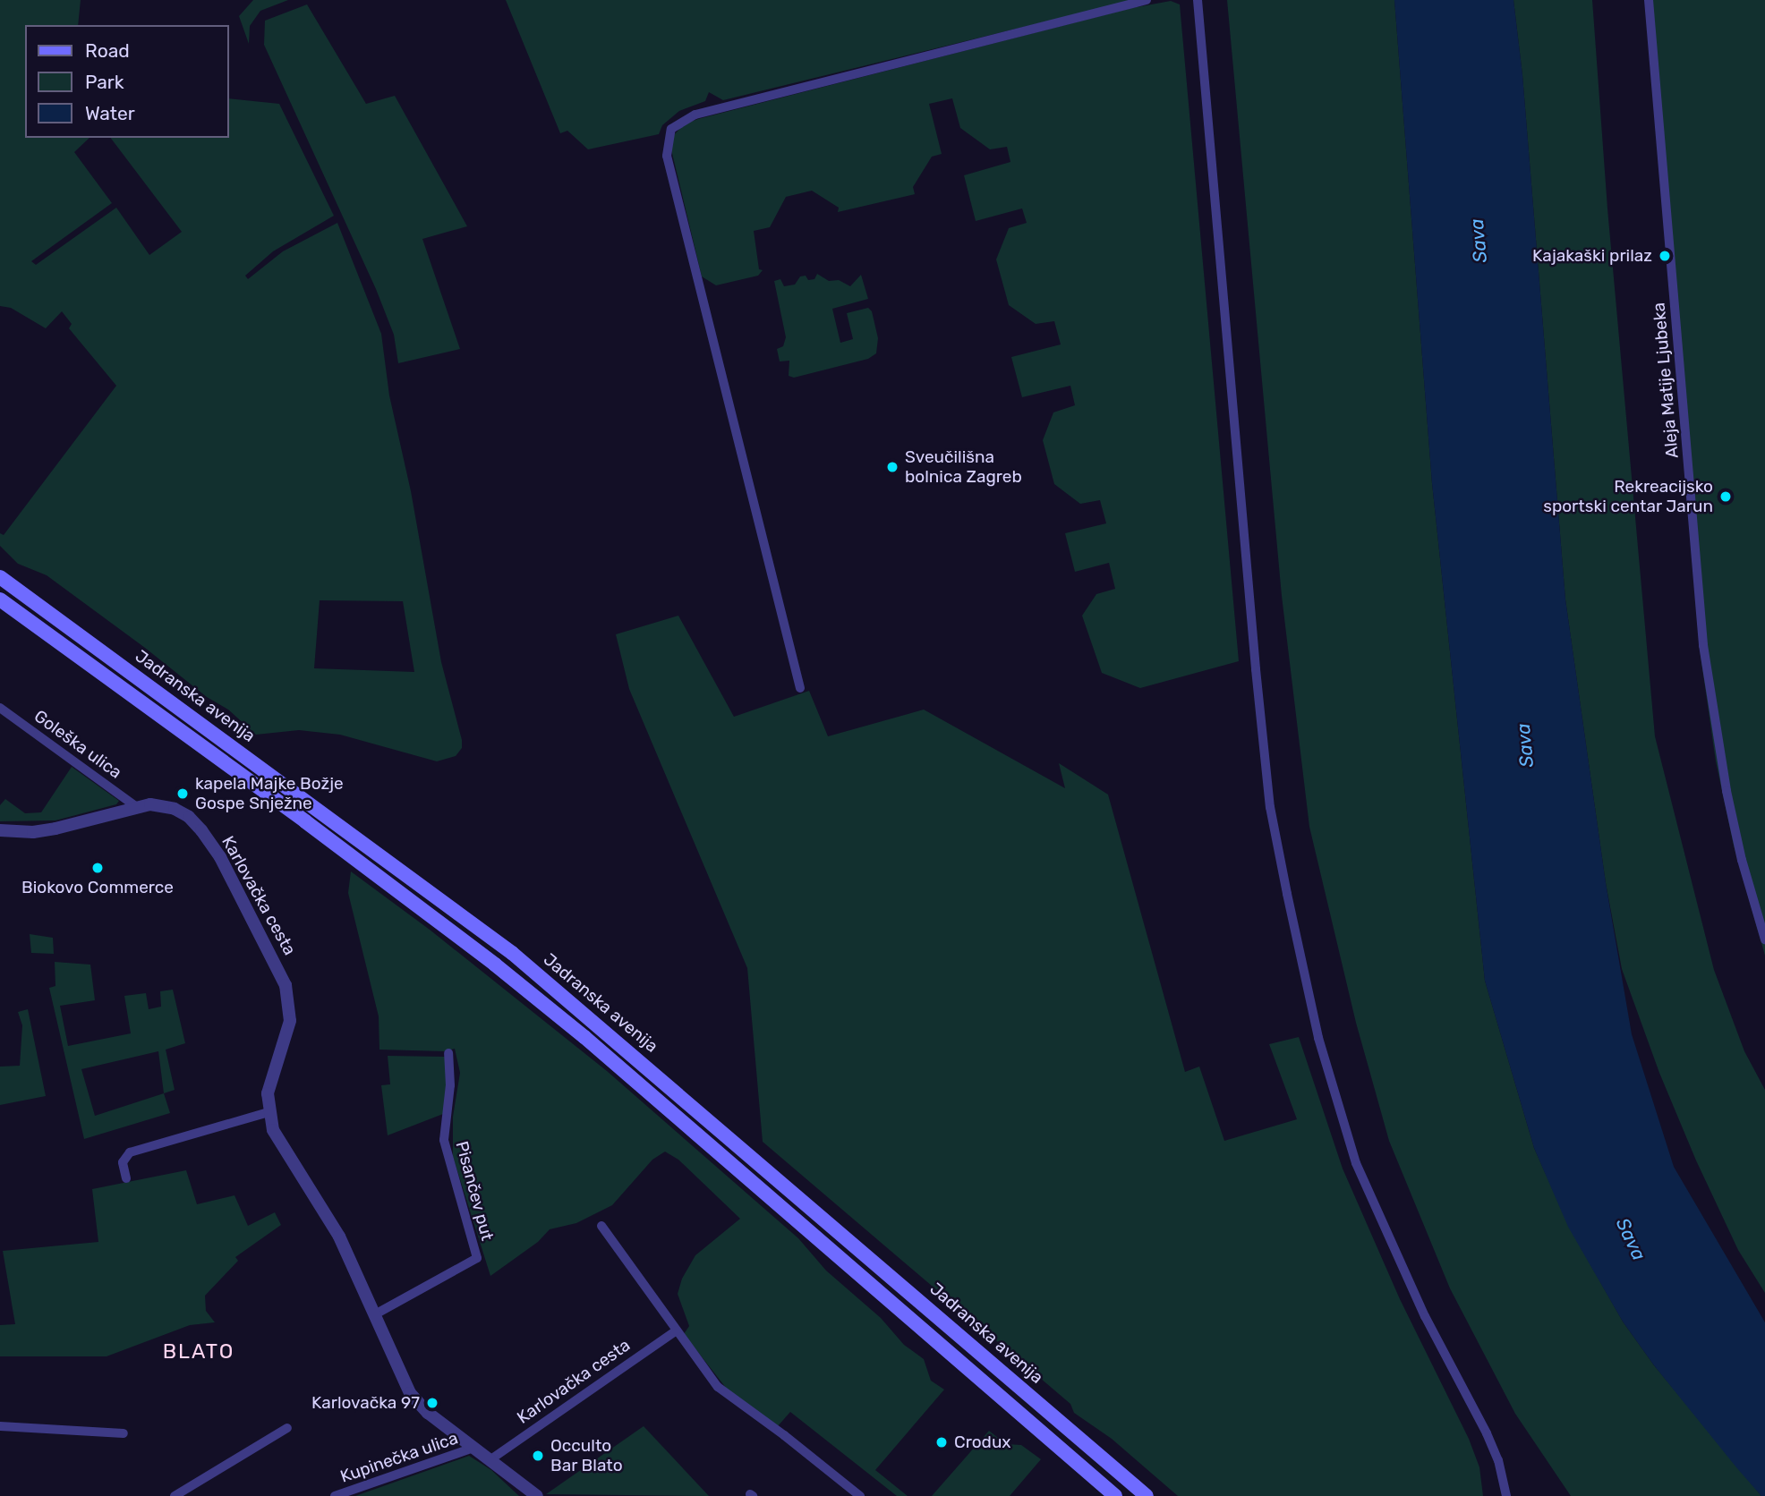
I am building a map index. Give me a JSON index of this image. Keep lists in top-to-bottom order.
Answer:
{
  "streets": {
    "main road": ["Jadranska avenija"],
    "street": [
      "Aleja Matije Ljubeka",
      "Goleška ulica",
      "Karlovačka cesta",
      "Pisančev put",
      "Kupinečka ulica"
    ]
  },
  "crossings": [
    ["Goleška ulica", "Karlovačka cesta"],
    ["Karlovačka cesta", "Pisančev put"],
    ["Karlovačka cesta", "Kupinečka ulica"]
  ],
  "districts": ["BLATO"],
  "water": ["Sava"],
  "places": [
    "Kajakaški prilaz",
    "Sveučilišna bolnica Zagreb",
    "Rekreacijsko sportski centar Jarun",
    "kapela Majke Božje Gospe Snježne",
    "Biokovo Commerce",
    "Karlovačka 97",
    "Crodux",
    "Occulto Bar Blato"
  ],
  "legend": ["Road", "Park", "Water"]
}
